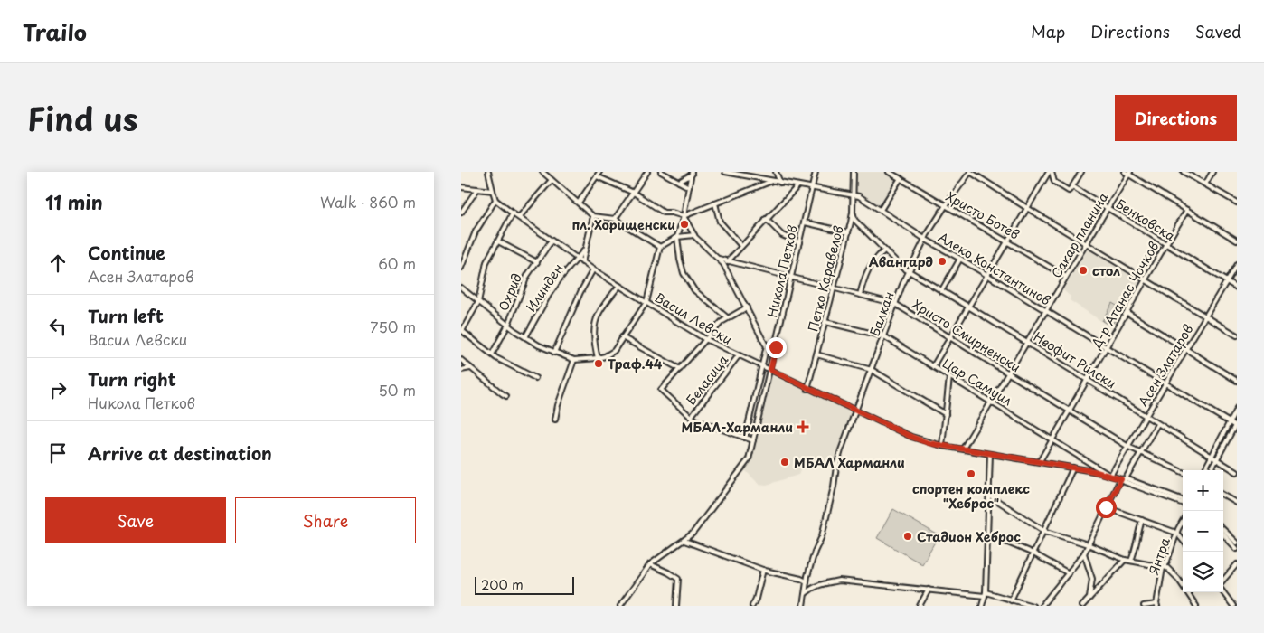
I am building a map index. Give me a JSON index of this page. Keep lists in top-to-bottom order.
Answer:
{
  "streets": {
    "street": [
      "Христо Ботев",
      "Бенковска",
      "Сакар планина",
      "Алеко Константинов",
      "Никола Петков",
      "Петко Каравелов",
      "Илинден",
      "Охрид",
      "Д-р Атанас Чочков",
      "Балкан",
      "Васил Левски",
      "Христо Смирненски",
      "Неофит Рилски",
      "Асен Златаров",
      "Беласица",
      "Цар Самуил",
      "Янтра"
    ]
  },
  "crossings": [
    ["Христо Ботев", "Сакар планина"],
    ["Христо Ботев", "Балкан"],
    ["Бенковска", "Сакар планина"],
    ["Бенковска", "Д-р Атанас Чочков"],
    ["Бенковска", "Асен Златаров"],
    ["Сакар планина", "Алеко Константинов"],
    ["Сакар планина", "Васил Левски"],
    ["Сакар планина", "Христо Смирненски"],
    ["Сакар планина", "Неофит Рилски"],
    ["Сакар планина", "Цар Самуил"],
    ["Алеко Константинов", "Никола Петков"],
    ["Алеко Константинов", "Петко Каравелов"],
    ["Алеко Константинов", "Д-р Атанас Чочков"],
    ["Алеко Константинов", "Балкан"],
    ["Алеко Константинов", "Асен Златаров"],
    ["Никола Петков", "Васил Левски"],
    ["Никола Петков", "Христо Смирненски"],
    ["Петко Каравелов", "Васил Левски"],
    ["Петко Каравелов", "Христо Смирненски"],
    ["Петко Каравелов", "Неофит Рилски"],
    ["Петко Каравелов", "Цар Самуил"],
    ["Илинден", "Васил Левски"],
    ["Охрид", "Васил Левски"],
    ["Д-р Атанас Чочков", "Васил Левски"],
    ["Д-р Атанас Чочков", "Христо Смирненски"],
    ["Д-р Атанас Чочков", "Неофит Рилски"],
    ["Д-р Атанас Чочков", "Цар Самуил"],
    ["Балкан", "Васил Левски"],
    ["Балкан", "Христо Смирненски"],
    ["Балкан", "Неофит Рилски"],
    ["Балкан", "Цар Самуил"],
    ["Васил Левски", "Асен Златаров"],
    ["Васил Левски", "Беласица"],
    ["Васил Левски", "Цар Самуил"],
    ["Христо Смирненски", "Асен Златаров"],
    ["Неофит Рилски", "Асен Златаров"],
    ["Асен Златаров", "Цар Самуил"]
  ],
  "places": {
    "other": [
      "пл. Хорищенски",
      "Авангард",
      "стол",
      "Траф.44",
      "МБАЛ Харманли",
      "спортен комплекс \"Хеброс\"",
      "Стадион Хеброс"
    ],
    "health": ["МБАЛ-Харманли"]
  },
  "scale_bar": "200 m",
  "page": {
    "header": "Trailo",
    "nav": ["Map", "Directions", "Saved"],
    "title": "Find us",
    "buttons": [
      "Directions",
      ["Save", "Share"]
    ],
    "heading": ["11 min", "Walk · 860 m"],
    "list": [
      ["Continue", "Асен Златаров", "60 m"],
      ["Turn left", "Васил Левски", "750 m"],
      ["Turn right", "Никола Петков", "50 m"],
      "Arrive at destination"
    ],
    "map_buttons": ["+", "−"],
    "scale": "200 m"
  }
}
